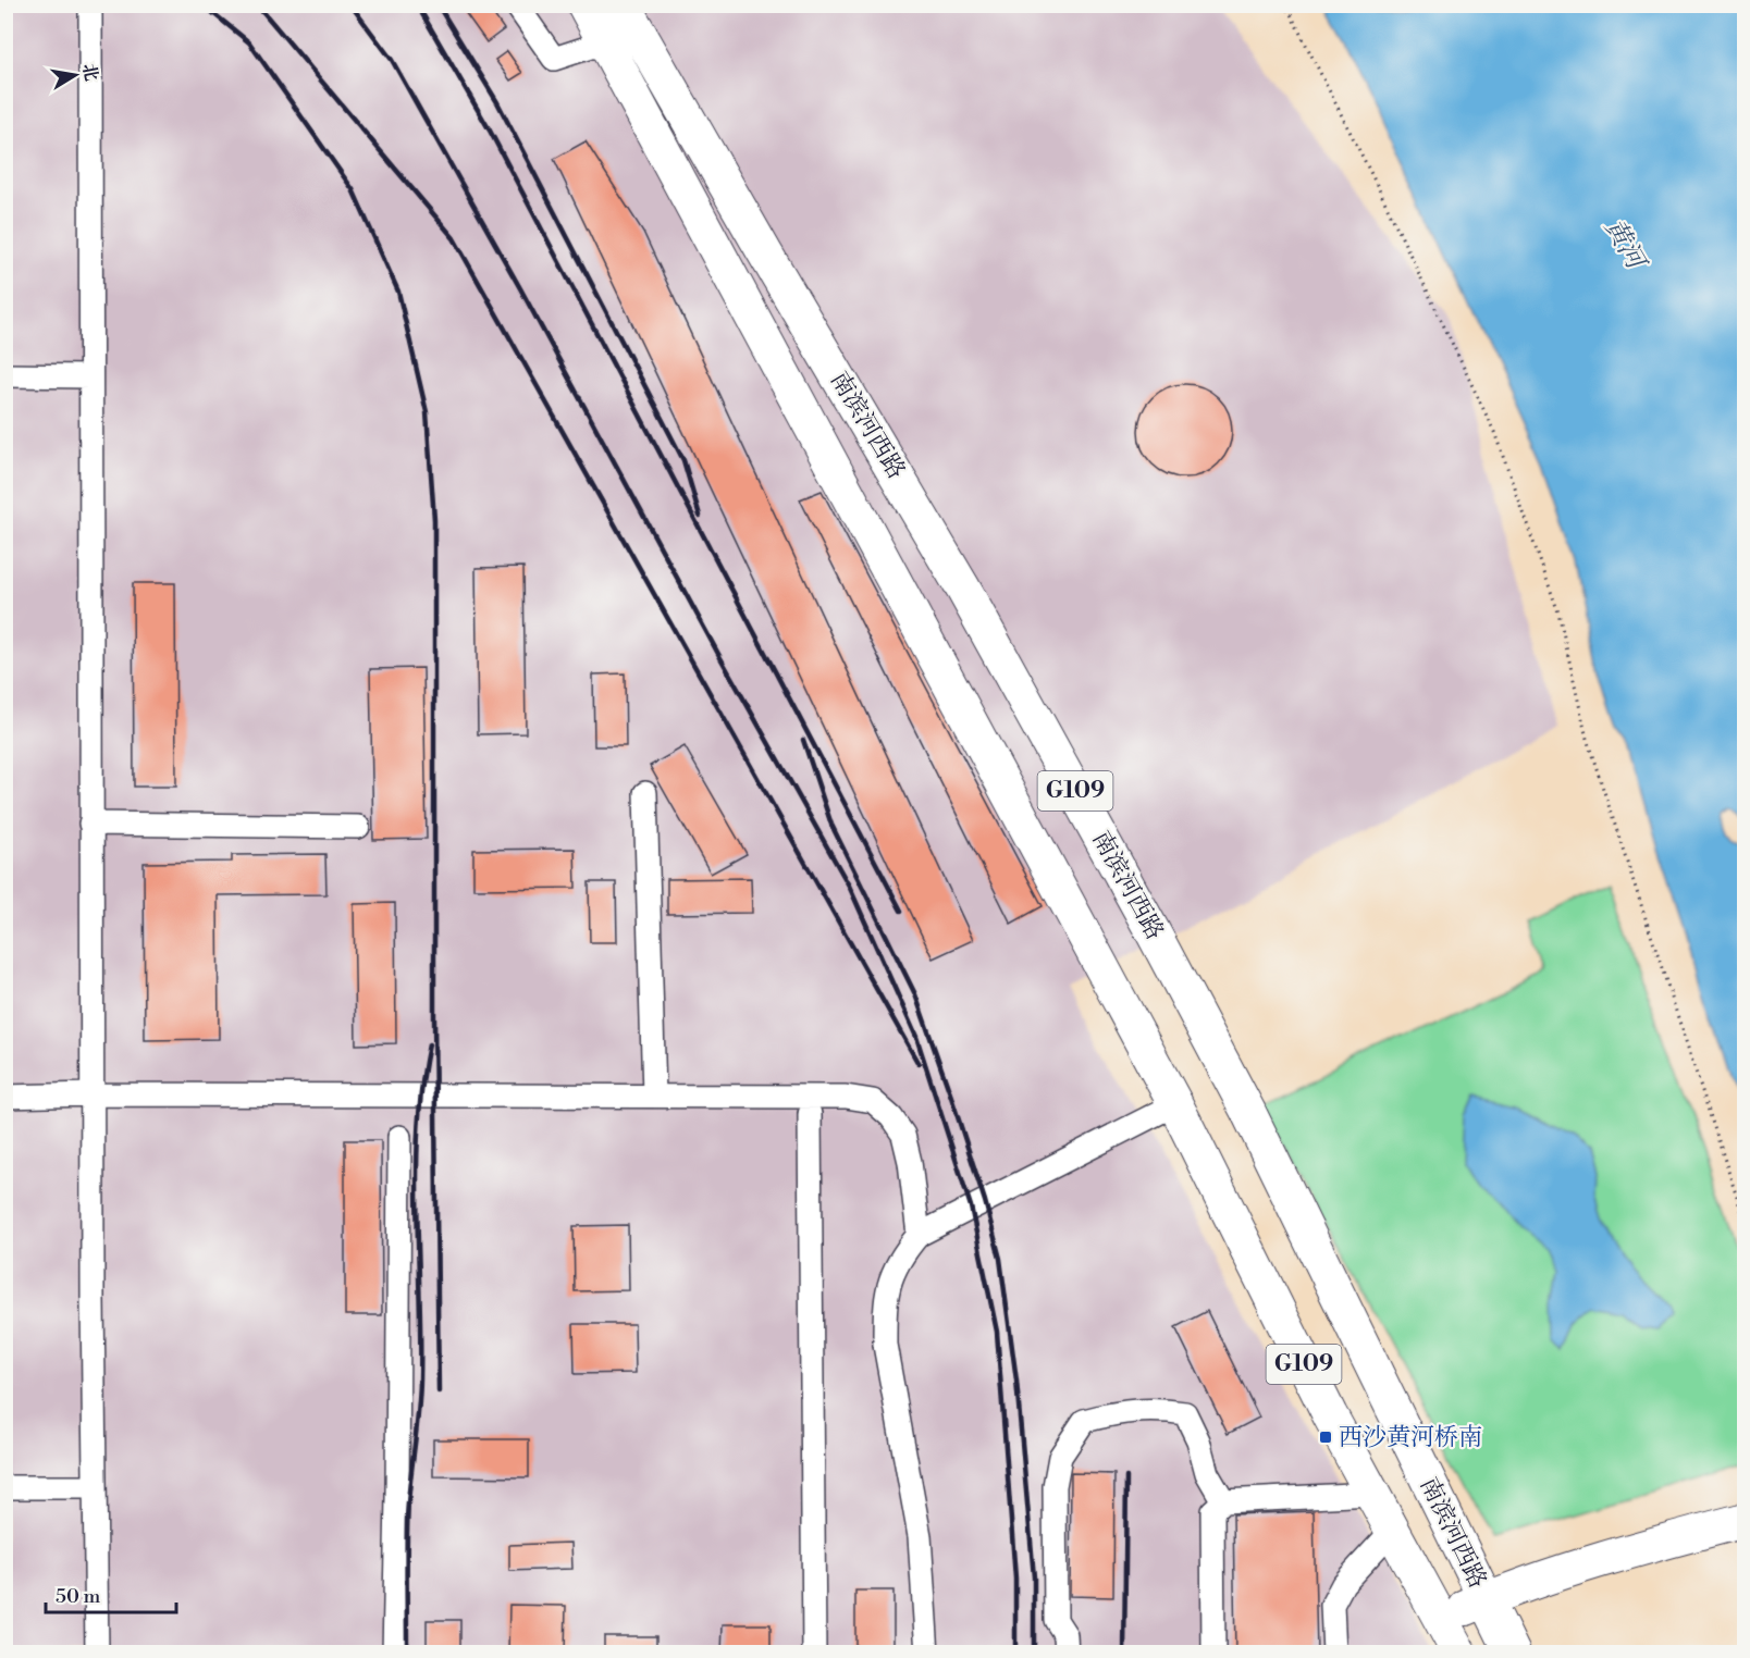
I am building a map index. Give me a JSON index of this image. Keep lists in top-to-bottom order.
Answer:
{
  "streets": {
    "highway": ["南滨河西路", "G109"]
  },
  "crossings": [
    ["南滨河西路", "G109"]
  ],
  "water": ["黄河"],
  "places": {
    "transit": ["西沙黄河桥南"]
  },
  "scale_bar": "50 m",
  "north": "right"
}
